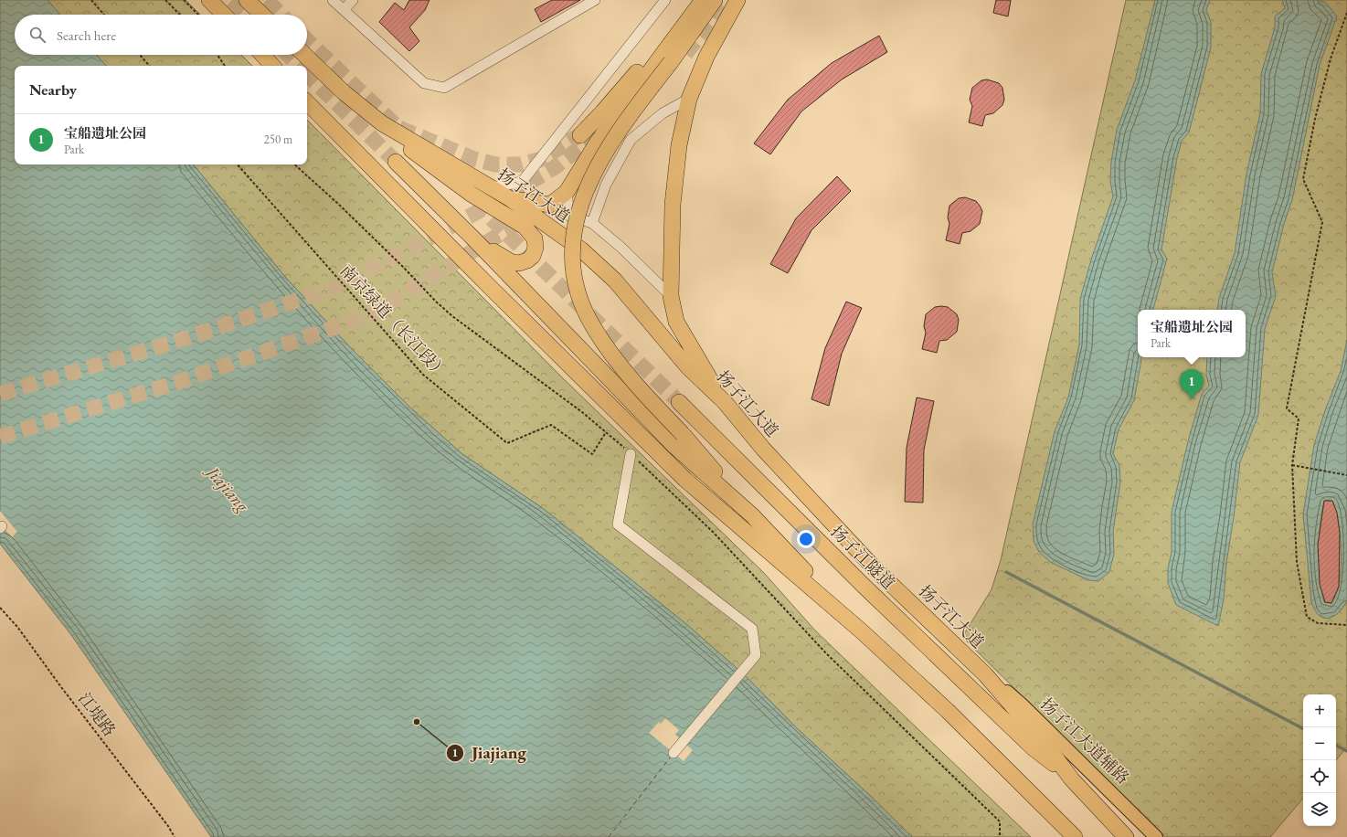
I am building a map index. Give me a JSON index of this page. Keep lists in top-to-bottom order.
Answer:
{
  "streets": {
    "highway": ["扬子江大道", "扬子江隧道"],
    "main road": ["扬子江大道辅路"],
    "path": ["南京绿道（长江段）", "江堤路"]
  },
  "crossings": [
    ["扬子江大道", "扬子江隧道"],
    ["扬子江大道", "扬子江大道辅路"]
  ],
  "water": ["Jiajiang"],
  "places": ["Jiajiang"],
  "page": {
    "search": "Search here",
    "heading": "Nearby",
    "list": [
      {
        "mark": "1",
        "name": "宝船遗址公园",
        "note": "Park",
        "value": "250 m"
      }
    ],
    "popup": ["宝船遗址公园", "Park"],
    "pins": "1",
    "map_buttons": ["+", "−"]
  }
}
